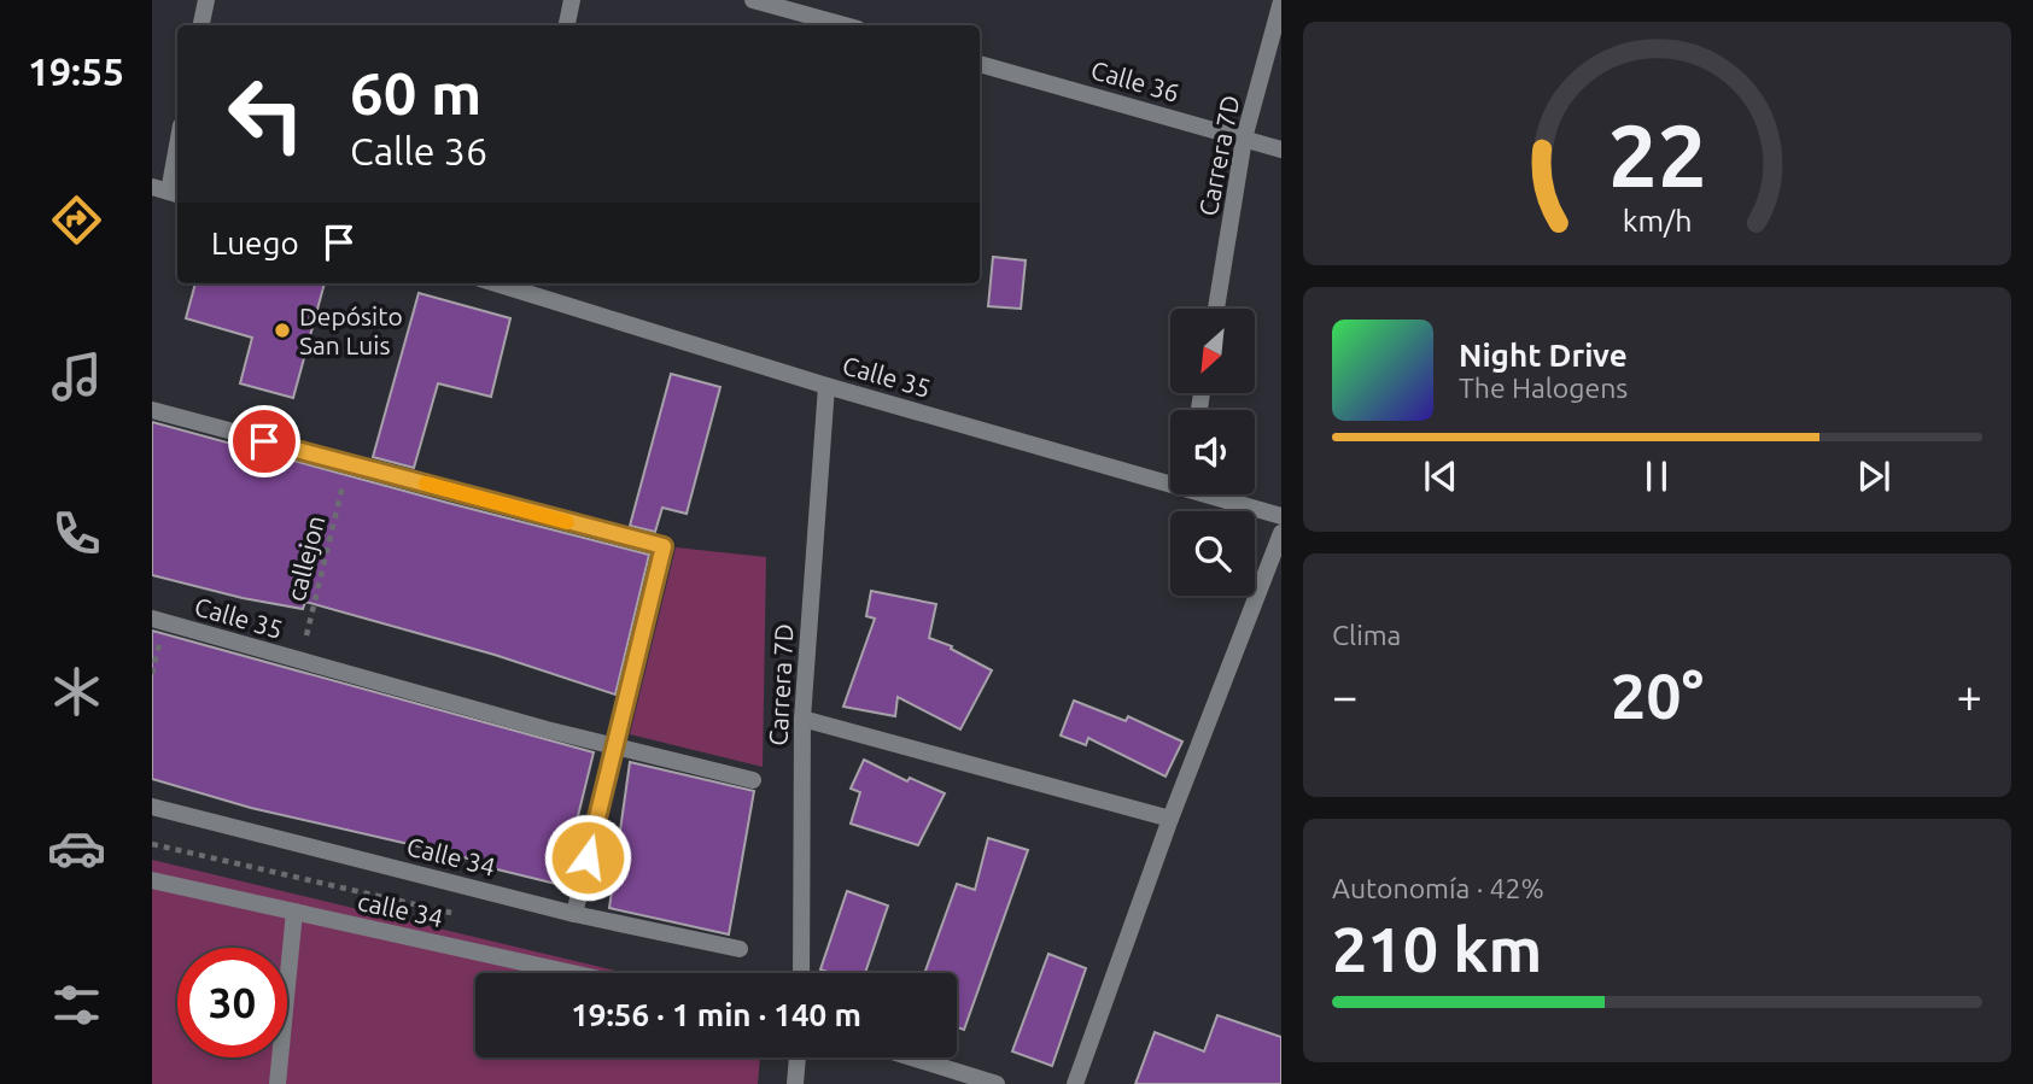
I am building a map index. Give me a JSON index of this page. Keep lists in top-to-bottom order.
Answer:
{
  "streets": {
    "street": [
      "Calle 36",
      "Carrera 7D",
      "Calle 35",
      "Calle 34",
      "calle 34"
    ],
    "path": ["callejon"]
  },
  "crossings": [
    ["Calle 36", "Carrera 7D"],
    ["Carrera 7D", "Calle 35"],
    ["Calle 35", "callejon"]
  ],
  "places": ["Depósito San Luis"],
  "north": "bottom left",
  "page": {
    "tabs": "19:55",
    "turn": ["60 m", "Calle 36"],
    "then": "Luego",
    "song": ["Night Drive", "The Halogens"],
    "tile": [
      "Clima",
      ["Autonomía · 42%", "210 km"]
    ],
    "heat": ["−", "20°", "+"],
    "limit": "30",
    "trip": "19:56 · 1 min · 140 m",
    "gauge": ["22", "km/h"]
  }
}
